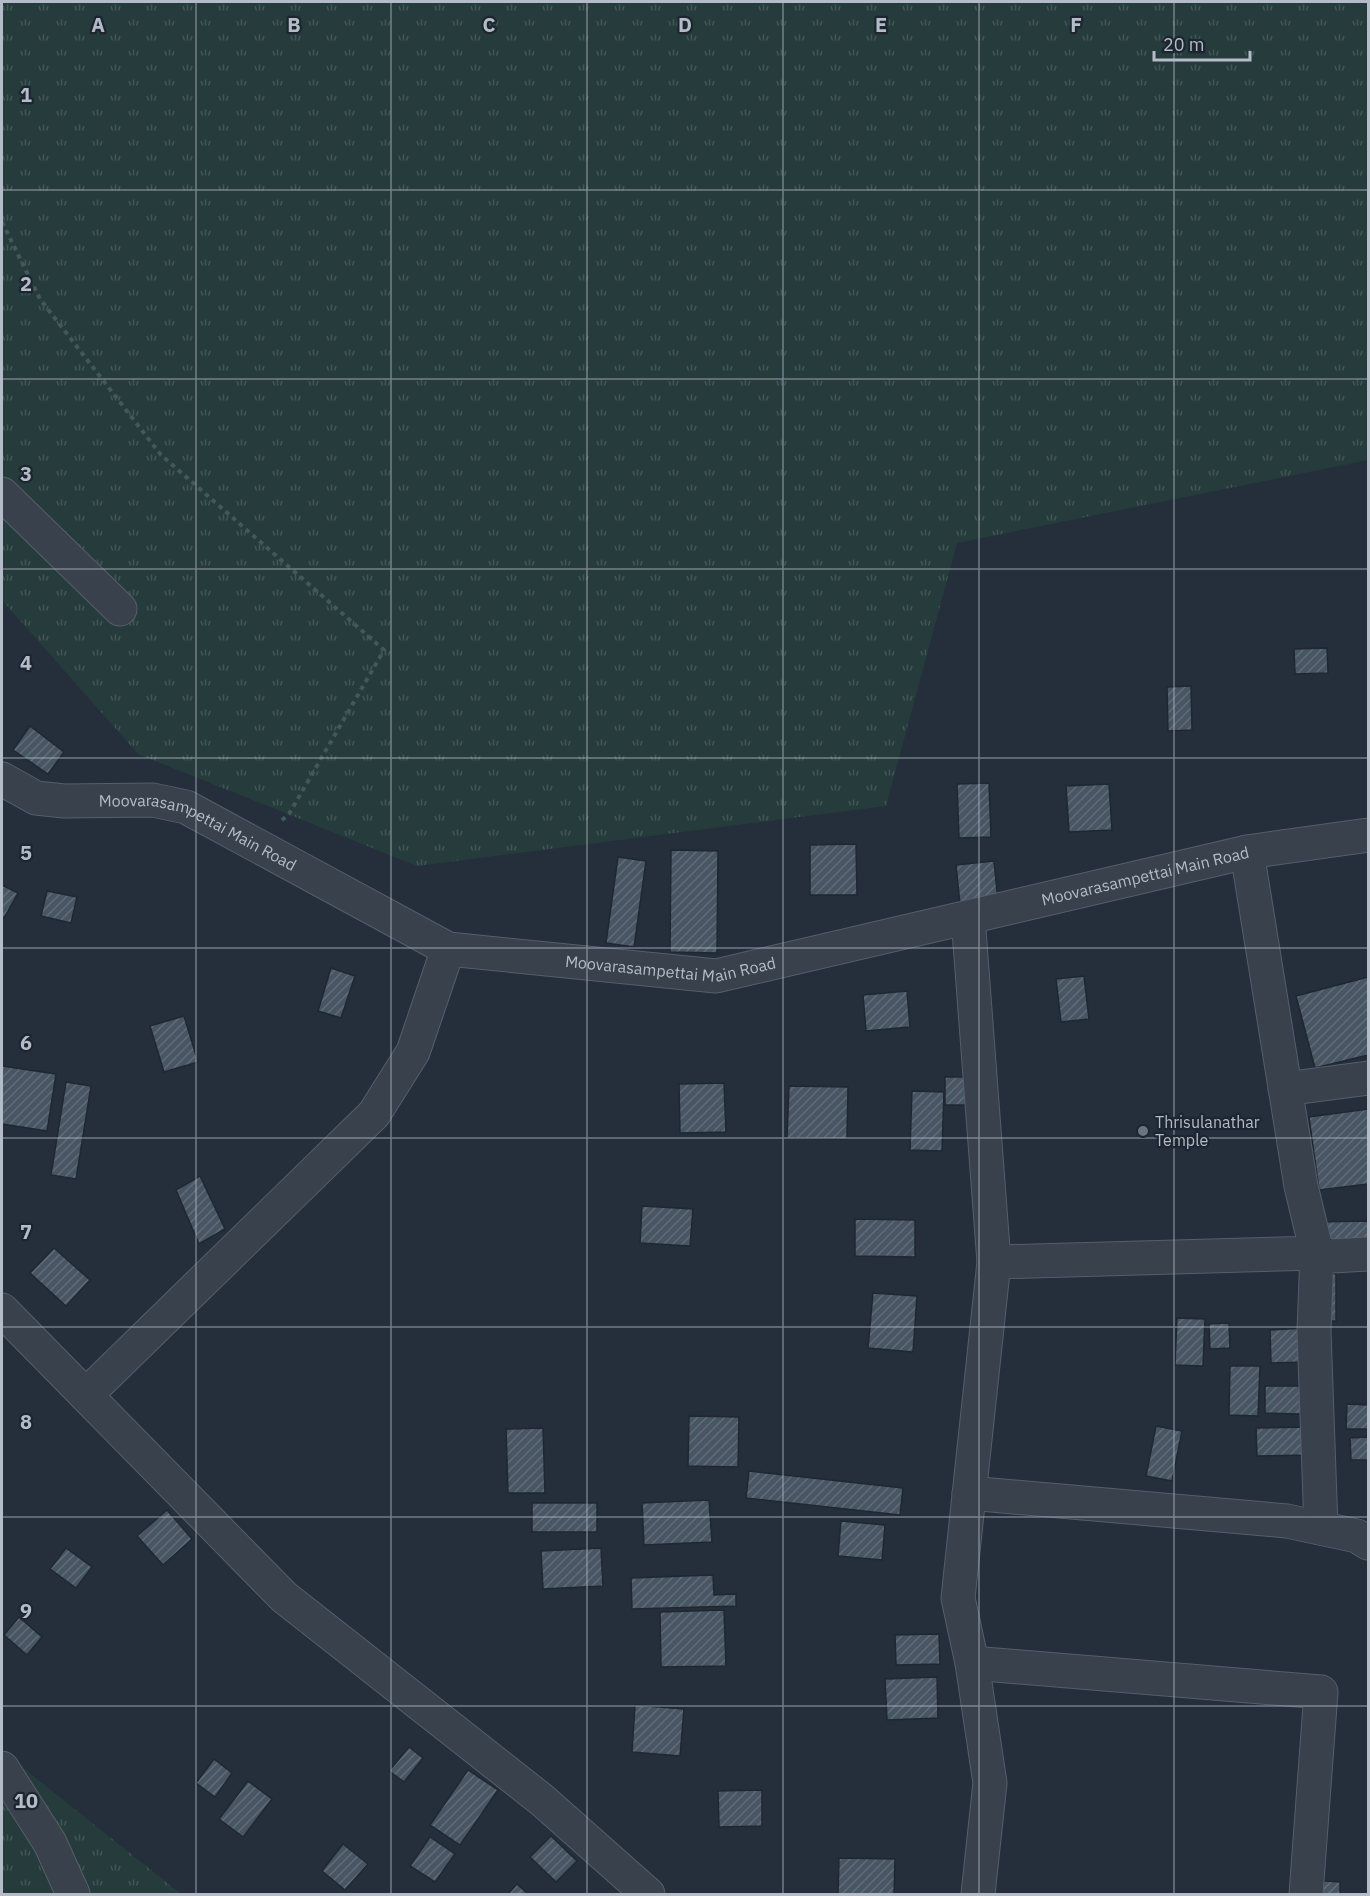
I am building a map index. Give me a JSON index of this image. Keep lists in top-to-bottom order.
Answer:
{
  "streets": {
    "street": ["Moovarasampettai Main Road"]
  },
  "places": ["Thrisulanathar Temple"],
  "scale_bar": "20 m",
  "grid": {
    "columns": [
      "A",
      "B",
      "C",
      "D",
      "E",
      "F"
    ],
    "rows": [
      "1",
      "2",
      "3",
      "4",
      "5",
      "6",
      "7",
      "8",
      "9",
      "10"
    ]
  }
}
